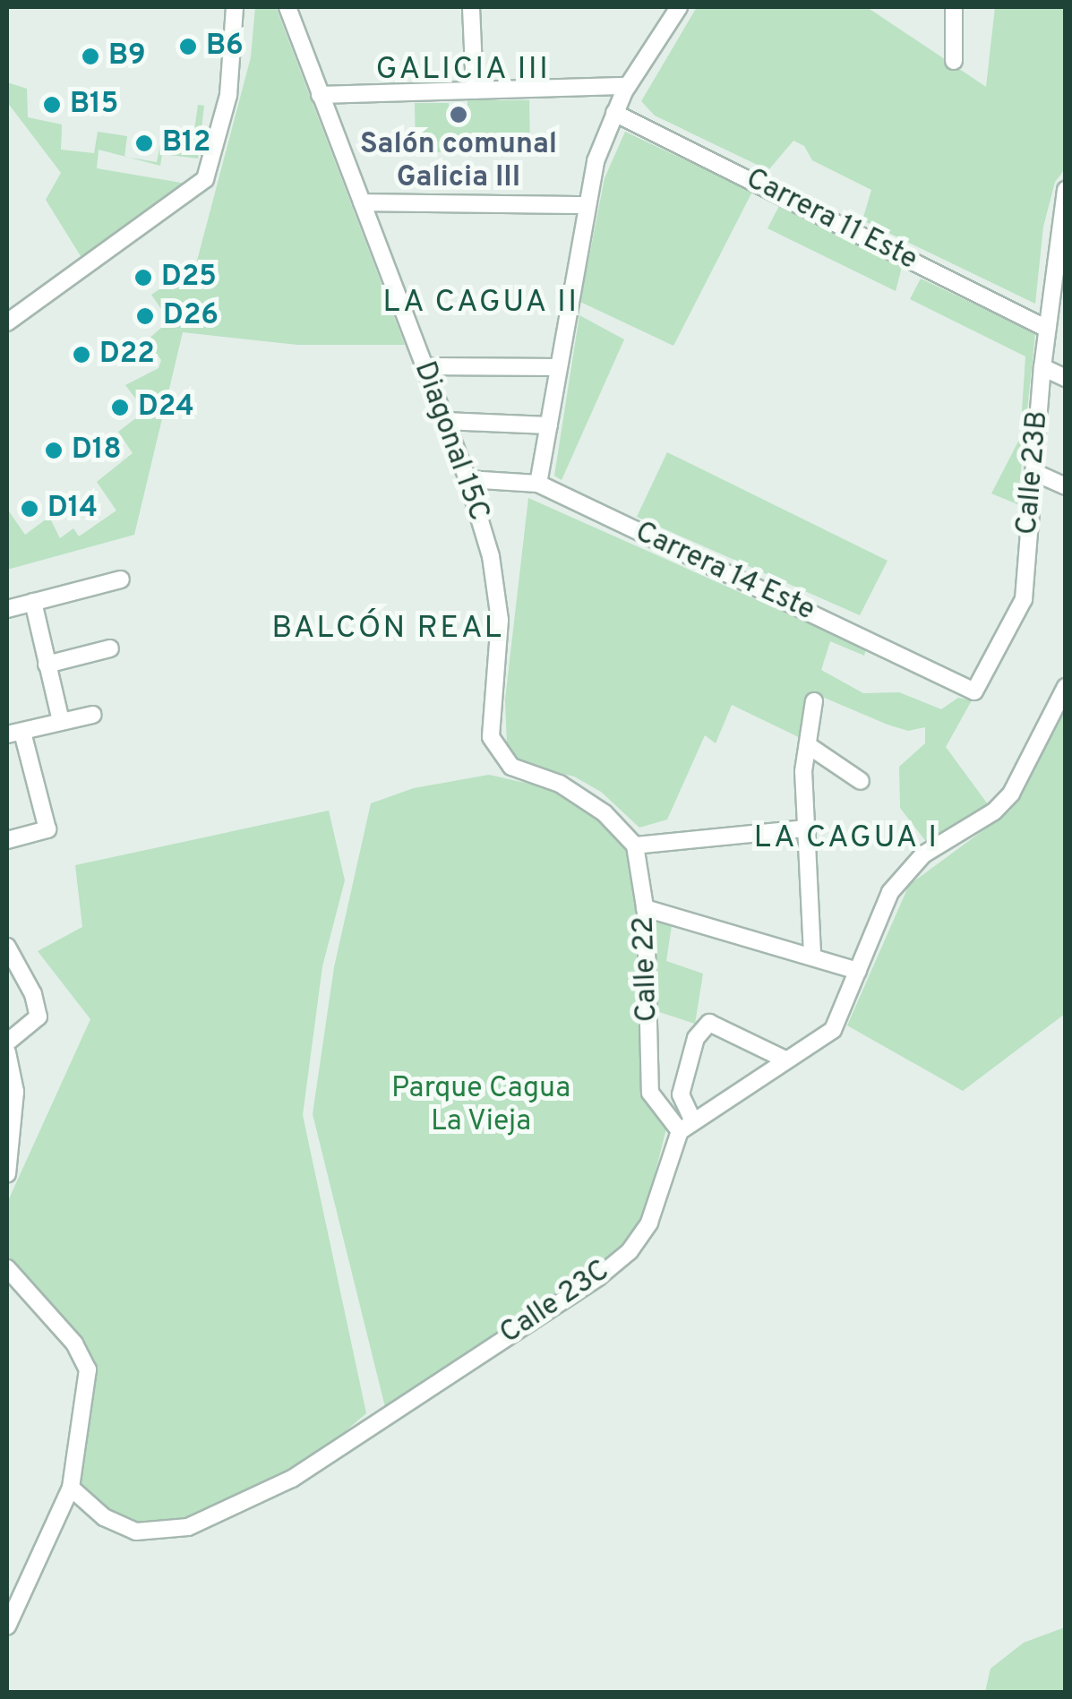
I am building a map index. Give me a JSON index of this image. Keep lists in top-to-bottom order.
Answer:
{
  "streets": {
    "street": [
      "Carrera 11 Este",
      "Diagonal 15C",
      "Calle 23B",
      "Carrera 14 Este",
      "Calle 22",
      "Calle 23C"
    ]
  },
  "crossings": [
    ["Carrera 11 Este", "Calle 23B"],
    ["Diagonal 15C", "Carrera 14 Este"],
    ["Diagonal 15C", "Calle 22"],
    ["Calle 23B", "Carrera 14 Este"],
    ["Calle 22", "Calle 23C"]
  ],
  "districts": [
    "GALICIA III",
    "LA CAGUA II",
    "BALCÓN REAL",
    "LA CAGUA I"
  ],
  "parks": ["Parque Cagua La Vieja"],
  "places": [
    "B6",
    "B9",
    "B15",
    "Salón comunal Galicia III",
    "B12",
    "D25",
    "D26",
    "D22",
    "D24",
    "D18",
    "D14"
  ]
}
